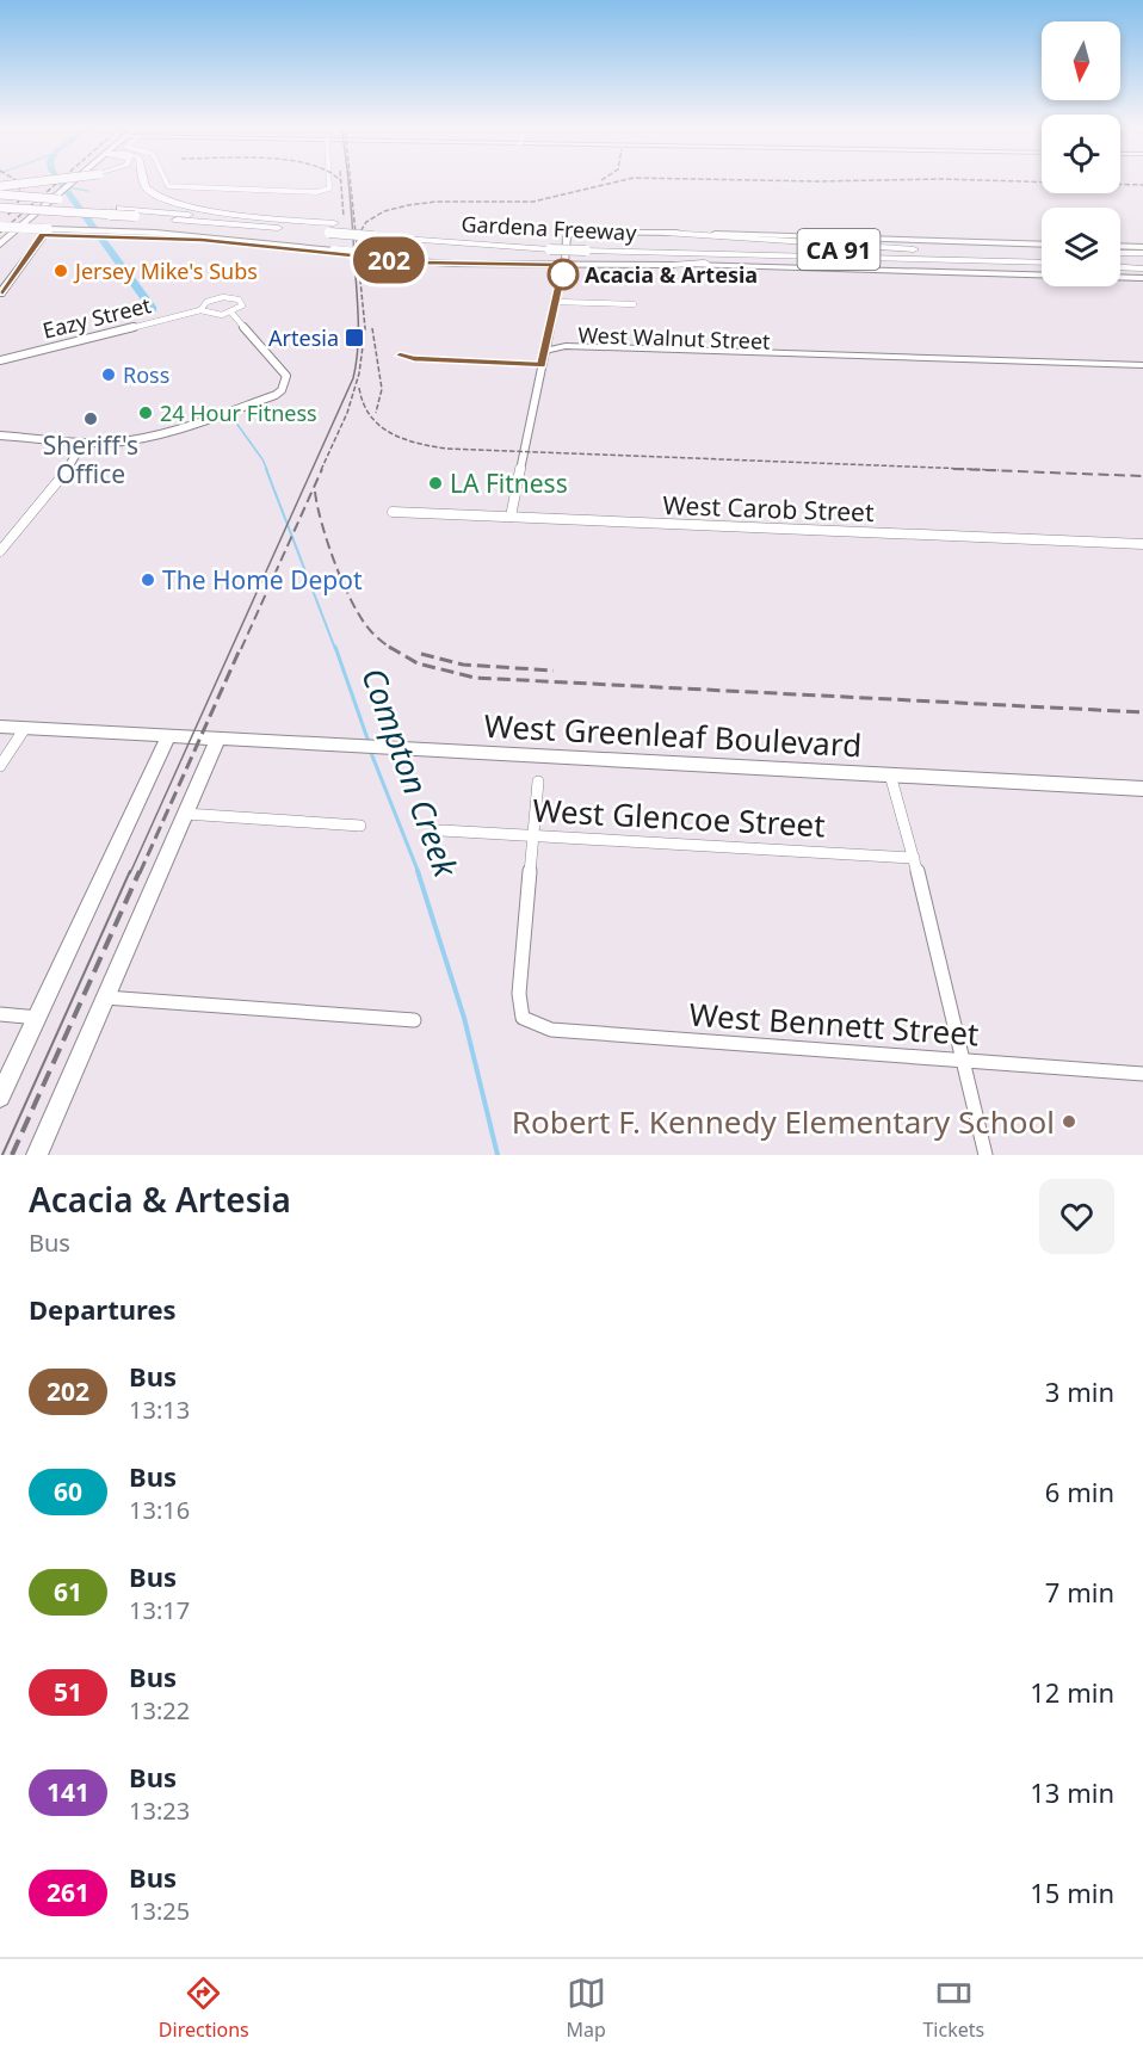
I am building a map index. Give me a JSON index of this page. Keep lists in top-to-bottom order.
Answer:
{
  "streets": {
    "highway": ["Gardena Freeway", "CA 91"],
    "street": [
      "Eazy Street",
      "West Walnut Street",
      "West Carob Street",
      "West Greenleaf Boulevard",
      "West Glencoe Street",
      "West Bennett Street"
    ]
  },
  "crossings": [
    ["West Glencoe Street", "West Bennett Street"]
  ],
  "water": ["Compton Creek"],
  "places": {
    "other": [
      "Jersey Mike's Subs",
      "Acacia & Artesia",
      "Ross",
      "24 Hour Fitness",
      "Sheriff's Office",
      "LA Fitness",
      "The Home Depot",
      "Robert F. Kennedy Elementary School"
    ],
    "transit": ["Artesia"]
  },
  "lines": ["bus line 202"],
  "north": "bottom",
  "page": {
    "on_map": "202",
    "heading": [
      ["Acacia & Artesia", "Bus"],
      "Departures"
    ],
    "list": [
      {
        "mark": "202",
        "name": "Bus",
        "note": "13:13",
        "value": "3 min"
      },
      {
        "mark": "60",
        "name": "Bus",
        "note": "13:16",
        "value": "6 min"
      },
      {
        "mark": "61",
        "name": "Bus",
        "note": "13:17",
        "value": "7 min"
      },
      {
        "mark": "51",
        "name": "Bus",
        "note": "13:22",
        "value": "12 min"
      },
      {
        "mark": "141",
        "name": "Bus",
        "note": "13:23",
        "value": "13 min"
      },
      {
        "mark": "261",
        "name": "Bus",
        "note": "13:25",
        "value": "15 min"
      }
    ],
    "tabs": ["Directions", "Map", "Tickets"]
  }
}
